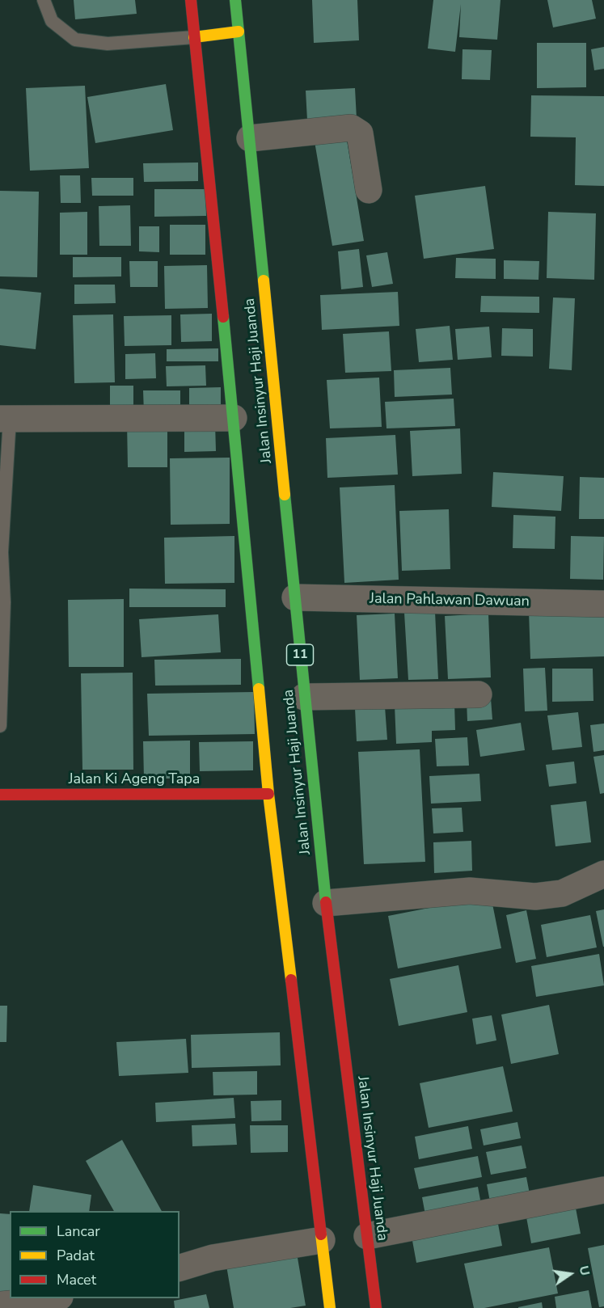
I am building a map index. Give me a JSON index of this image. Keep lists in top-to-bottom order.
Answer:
{
  "streets": {
    "main road": ["Jalan Insinyur Haji Juanda", "11", "Jalan Ki Ageng Tapa"],
    "street": ["Jalan Pahlawan Dawuan"]
  },
  "crossings": [
    ["Jalan Insinyur Haji Juanda", "Jalan Pahlawan Dawuan"],
    ["Jalan Insinyur Haji Juanda", "Jalan Ki Ageng Tapa"]
  ],
  "legend": ["Lancar", "Padat", "Macet"],
  "north": "right"
}
